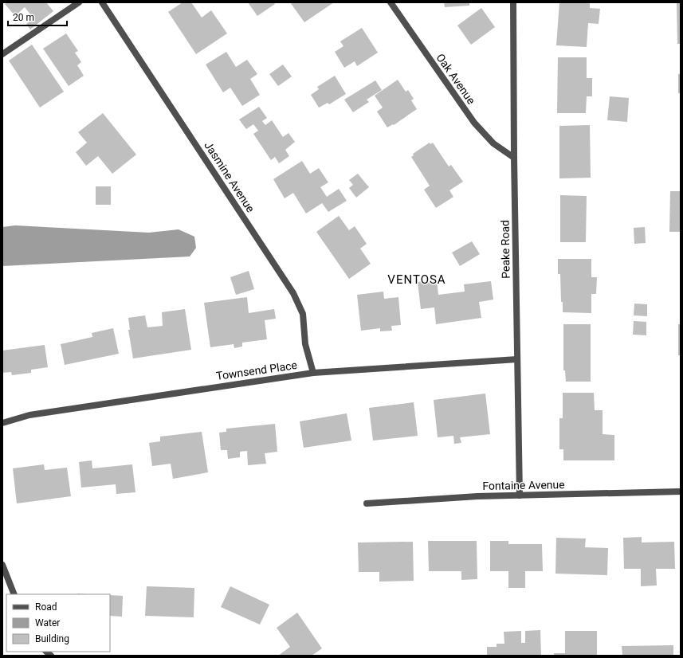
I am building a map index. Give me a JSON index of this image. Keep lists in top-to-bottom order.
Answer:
{
  "streets": {
    "street": [
      "Oak Avenue",
      "Jasmine Avenue",
      "Peake Road",
      "Townsend Place",
      "Fontaine Avenue"
    ]
  },
  "crossings": [
    ["Oak Avenue", "Peake Road"],
    ["Jasmine Avenue", "Townsend Place"],
    ["Peake Road", "Townsend Place"],
    ["Peake Road", "Fontaine Avenue"]
  ],
  "districts": ["VENTOSA"],
  "legend": ["Road", "Water", "Building"],
  "scale_bar": "20 m"
}
